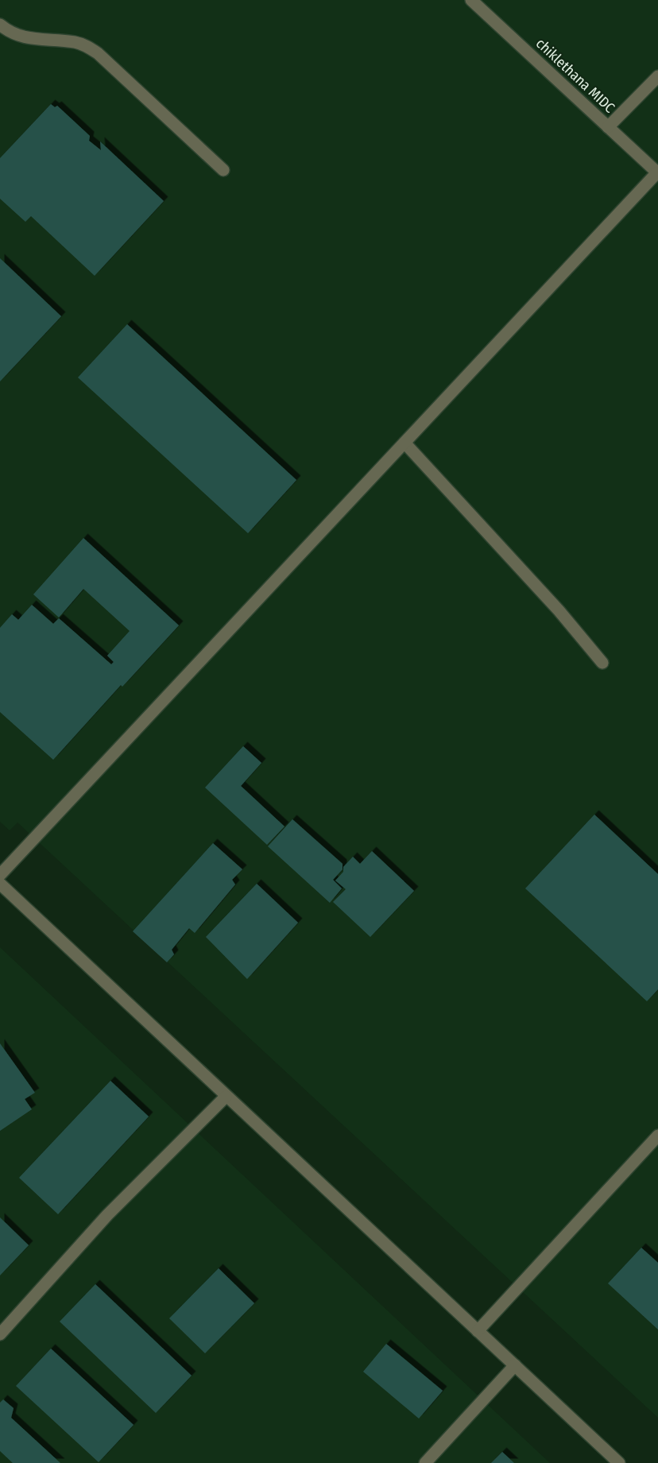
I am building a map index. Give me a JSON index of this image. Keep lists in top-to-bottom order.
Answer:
{
  "streets": {
    "street": ["chiklethana MIDC"]
  }
}
